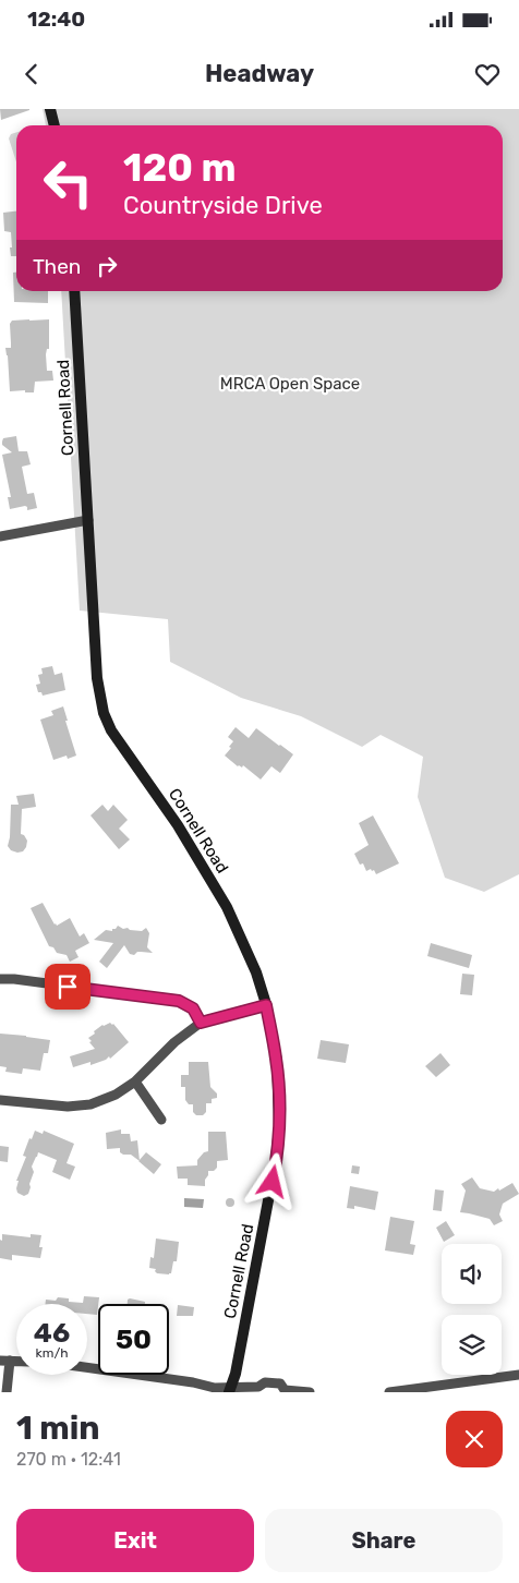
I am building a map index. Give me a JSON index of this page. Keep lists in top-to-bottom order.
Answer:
{
  "streets": {
    "main road": ["Cornell Road"]
  },
  "parks": ["MRCA Open Space"],
  "page": {
    "status": "12:40",
    "header": "Headway",
    "turn": ["120 m", "Countryside Drive"],
    "then": "Then",
    "speed": "46 km/h",
    "limit": "50",
    "heading": ["1 min", "270 m · 12:41"],
    "buttons": ["Exit", "Share"]
  }
}
